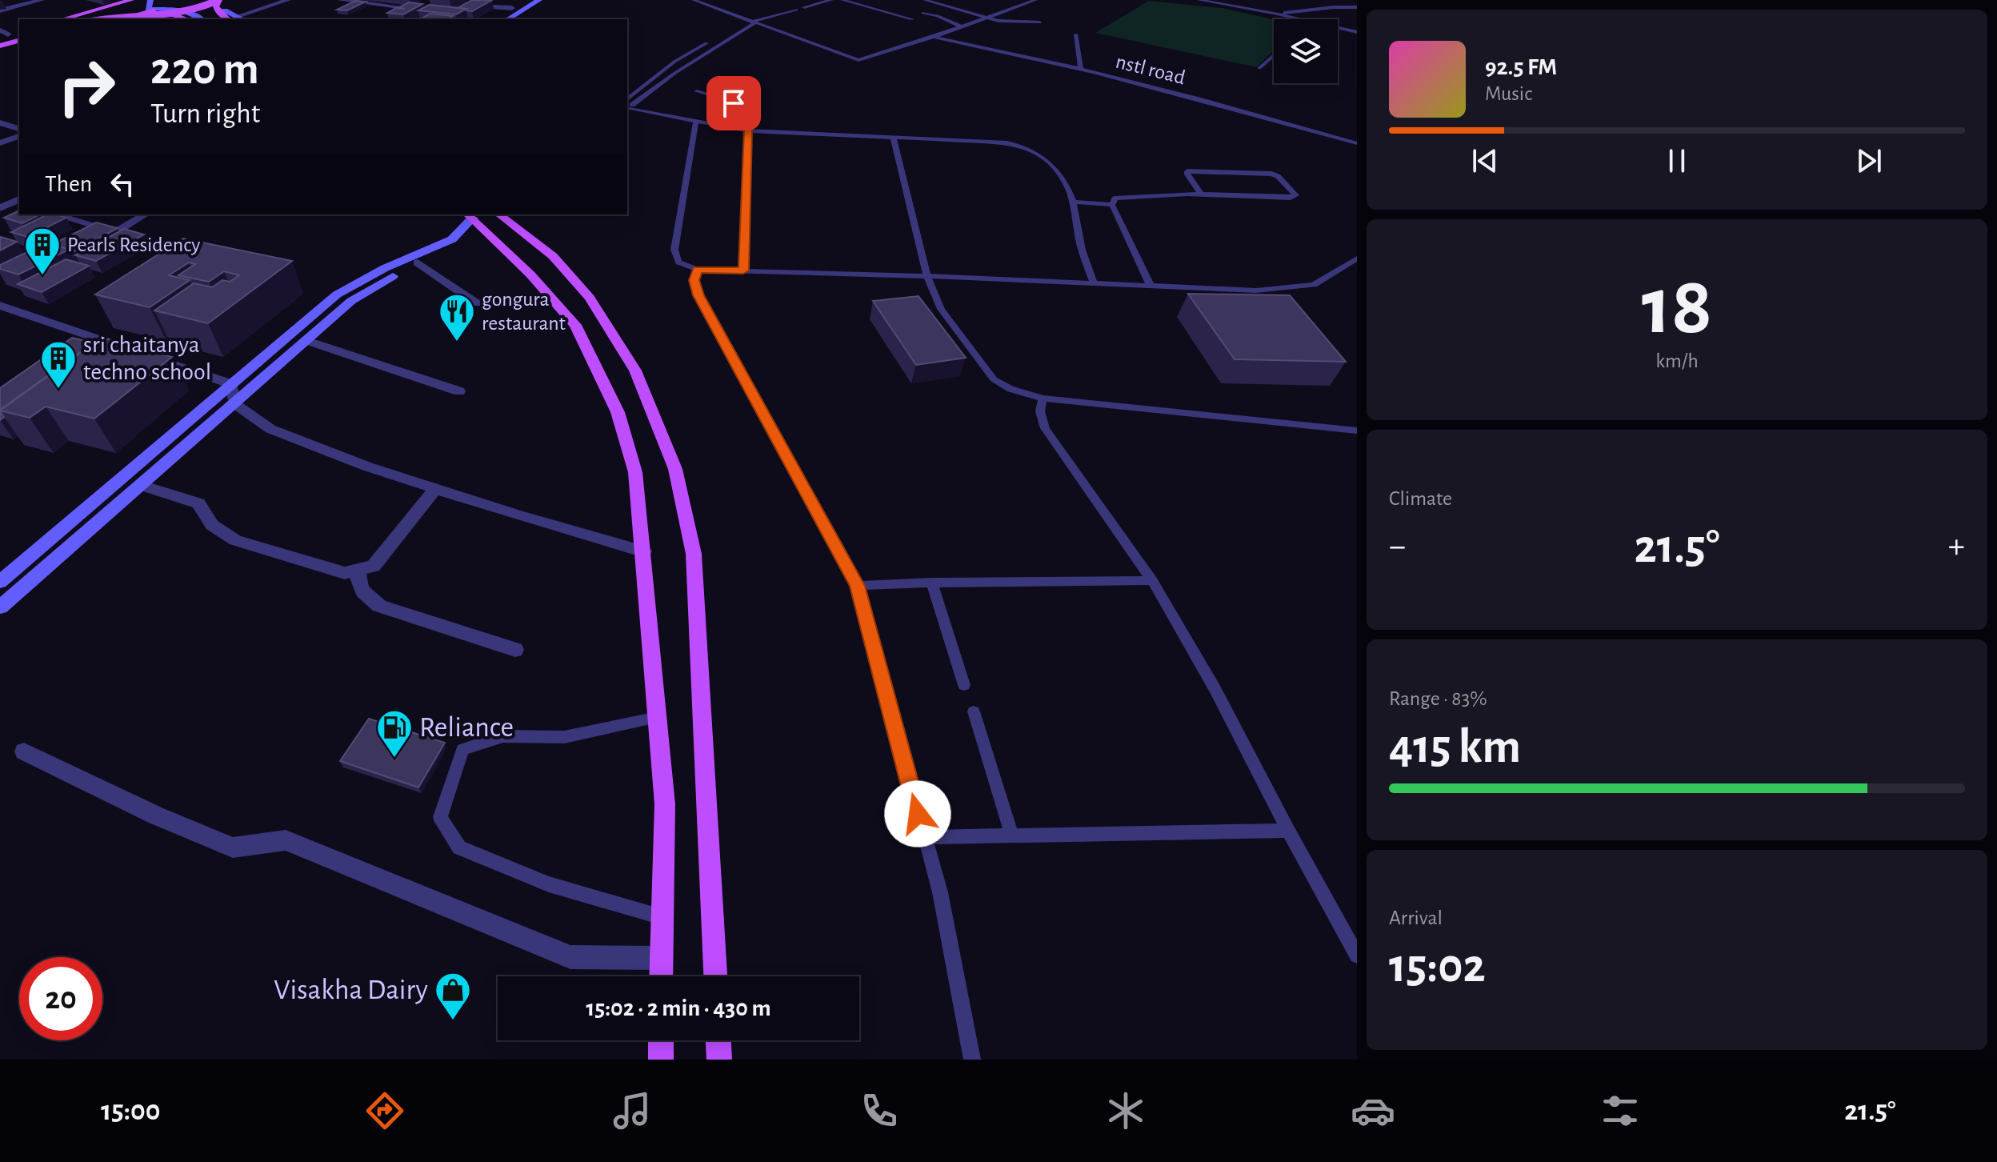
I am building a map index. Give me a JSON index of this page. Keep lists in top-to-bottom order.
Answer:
{
  "streets": {
    "lane": ["nstl road"]
  },
  "places": {
    "building": ["Pearls Residency", "sri chaitanya techno school"],
    "restaurant": ["gongura restaurant"],
    "fuel station": ["Reliance"],
    "shop": ["Visakha Dairy"]
  },
  "page": {
    "turn": ["220 m", "Turn right"],
    "song": ["92.5 FM", "Music"],
    "then": "Then",
    "tile": [
      ["18", "km/h"],
      "Climate",
      ["Range · 83%", "415 km"],
      ["Arrival", "15:02"]
    ],
    "heat": ["−", "21.5°", "+"],
    "limit": "20",
    "trip": "15:02 · 2 min · 430 m",
    "tabs": ["15:00", "21.5°"]
  }
}
